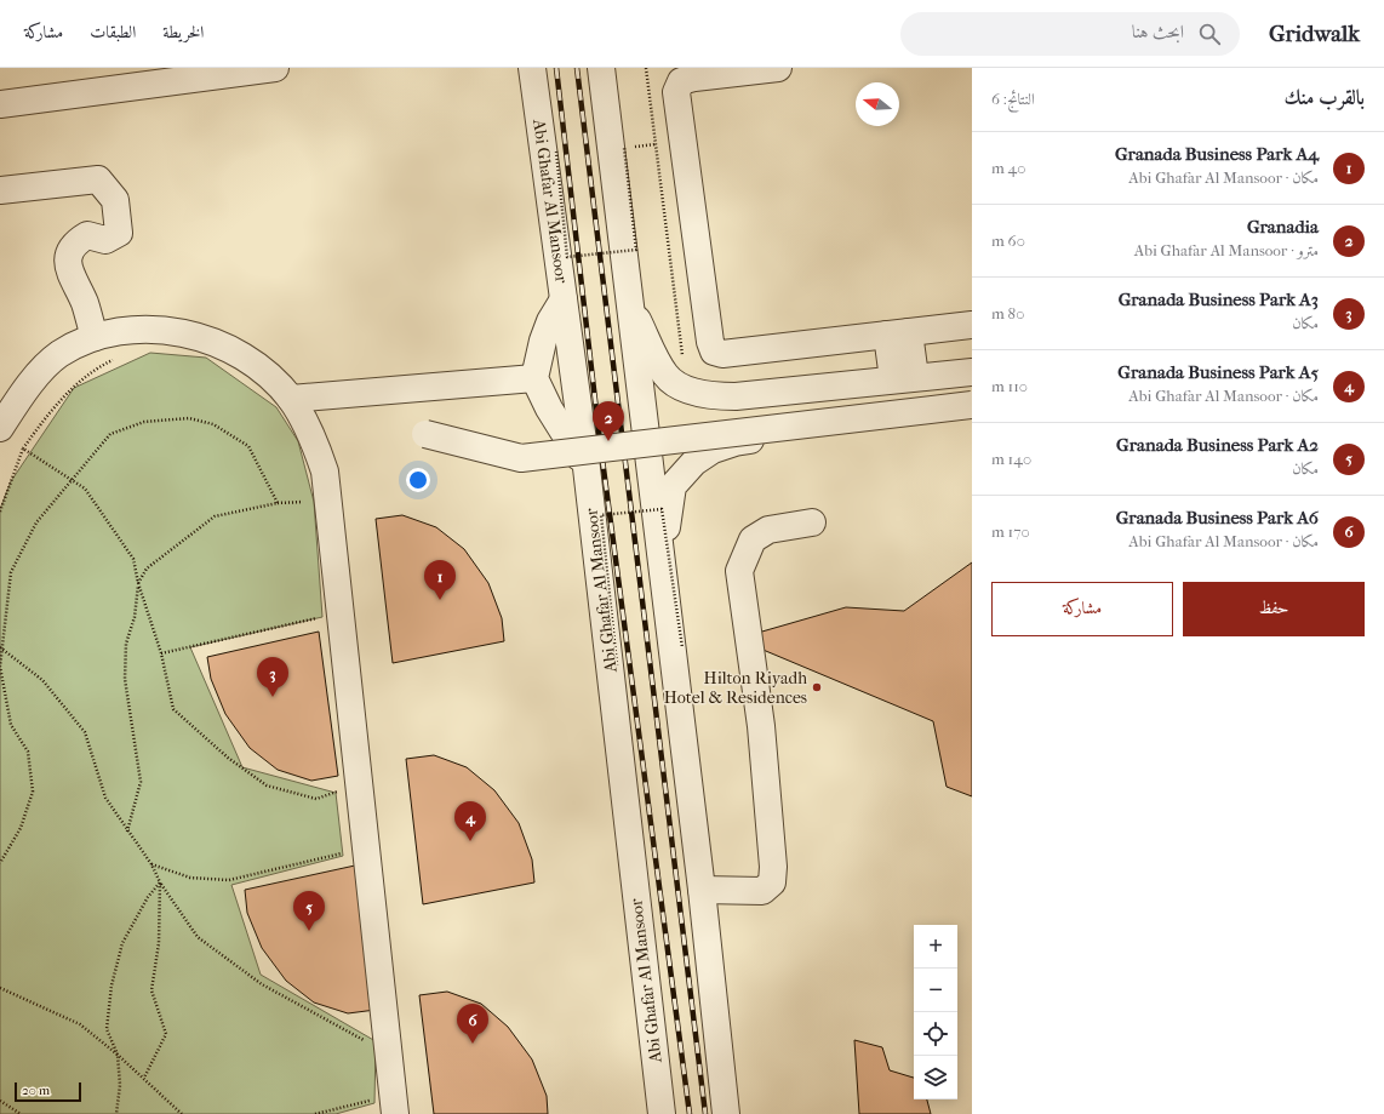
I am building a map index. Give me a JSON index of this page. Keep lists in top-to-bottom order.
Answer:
{
  "streets": {
    "street": ["Abi Ghafar Al Mansoor"]
  },
  "places": ["Hilton Riyadh Hotel & Residences"],
  "scale_bar": "20 m",
  "north": "left",
  "page": {
    "header": "Gridwalk",
    "search": "ابحث هنا",
    "nav": ["الخريطة", "الطبقات", "مشاركة"],
    "heading": ["بالقرب منك", "النتائج: 6"],
    "list": [
      {
        "mark": "1",
        "name": "Granada Business Park A4",
        "note": "مكان · Abi Ghafar Al Mansoor",
        "value": "40 m"
      },
      {
        "mark": "2",
        "name": "Granadia",
        "note": "مترو · Abi Ghafar Al Mansoor",
        "value": "60 m"
      },
      {
        "mark": "3",
        "name": "Granada Business Park A3",
        "note": "مكان",
        "value": "80 m"
      },
      {
        "mark": "4",
        "name": "Granada Business Park A5",
        "note": "مكان · Abi Ghafar Al Mansoor",
        "value": "110 m"
      },
      {
        "mark": "5",
        "name": "Granada Business Park A2",
        "note": "مكان",
        "value": "140 m"
      },
      {
        "mark": "6",
        "name": "Granada Business Park A6",
        "note": "مكان · Abi Ghafar Al Mansoor",
        "value": "170 m"
      }
    ],
    "pins": [
      "2",
      "1",
      "3",
      "4",
      "5",
      "6"
    ],
    "buttons": ["حفظ", "مشاركة"],
    "map_buttons": ["+", "−"],
    "scale": "20 m"
  }
}
